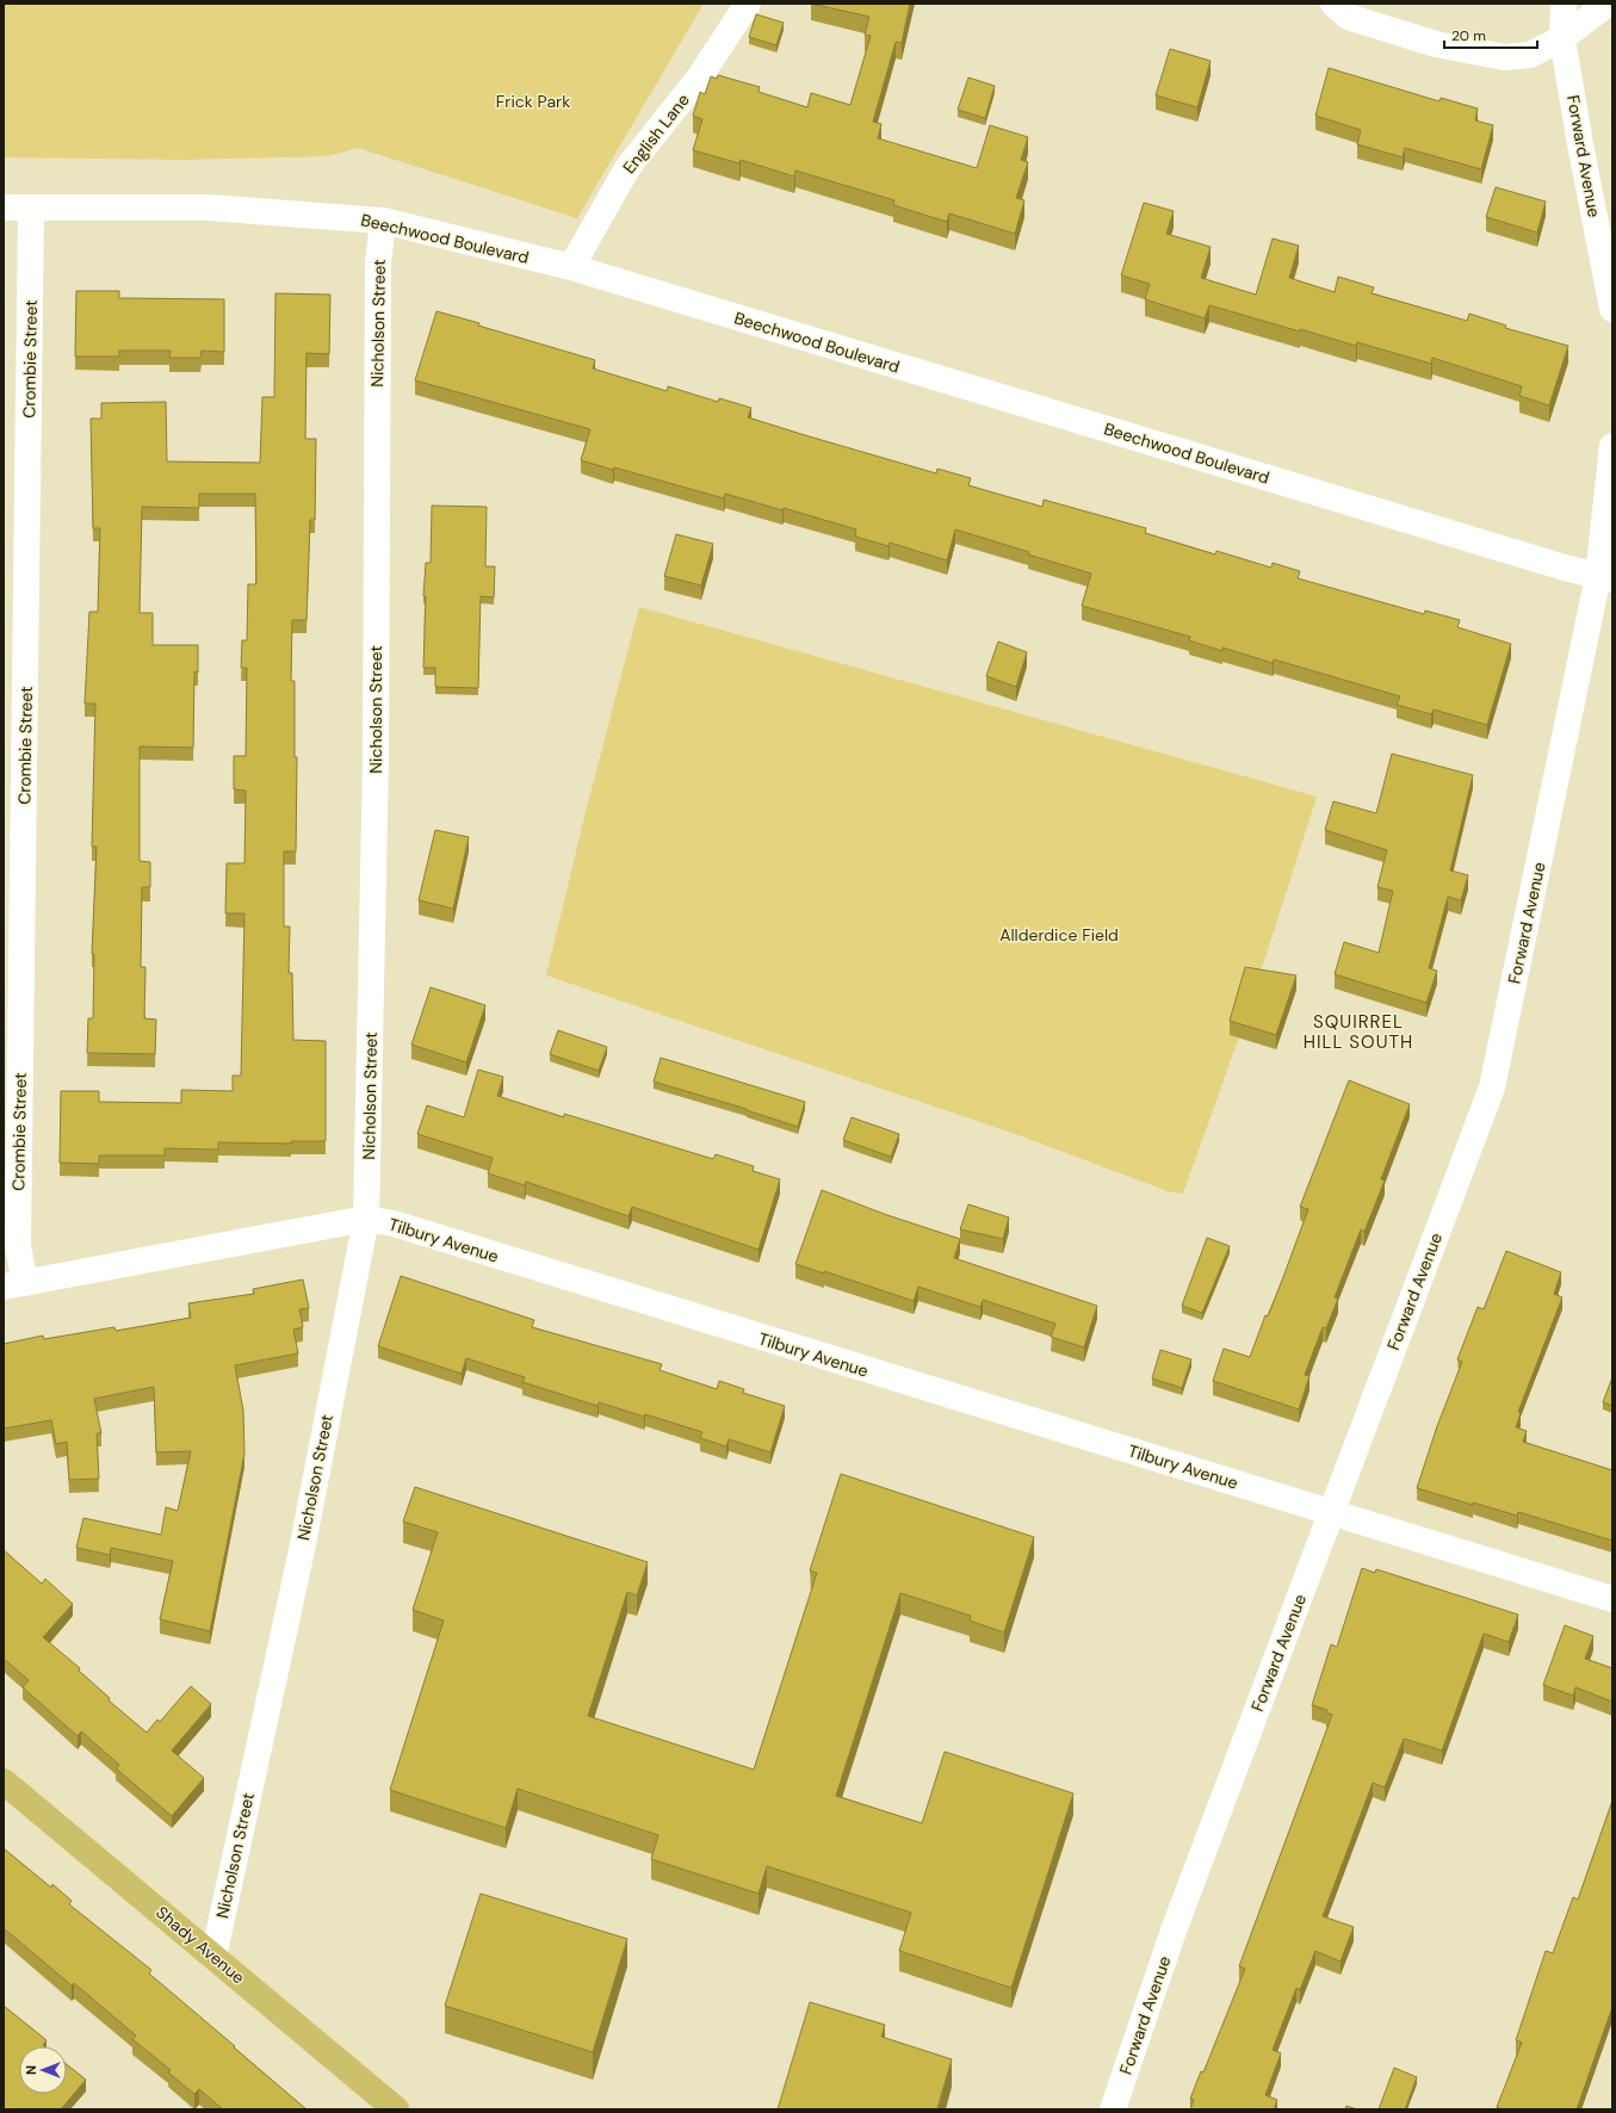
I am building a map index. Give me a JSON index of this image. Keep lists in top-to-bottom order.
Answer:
{
  "streets": {
    "main road": ["Shady Avenue"],
    "street": [
      "English Lane",
      "Forward Avenue",
      "Beechwood Boulevard",
      "Nicholson Street",
      "Crombie Street",
      "Tilbury Avenue"
    ]
  },
  "crossings": [
    ["English Lane", "Beechwood Boulevard"],
    ["Forward Avenue", "Beechwood Boulevard"],
    ["Forward Avenue", "Tilbury Avenue"],
    ["Beechwood Boulevard", "Nicholson Street"],
    ["Beechwood Boulevard", "Crombie Street"],
    ["Nicholson Street", "Tilbury Avenue"],
    ["Nicholson Street", "Shady Avenue"],
    ["Crombie Street", "Tilbury Avenue"]
  ],
  "districts": ["SQUIRREL HILL SOUTH"],
  "parks": ["Frick Park", "Allderdice Field"],
  "scale_bar": "20 m",
  "north": "left"
}
